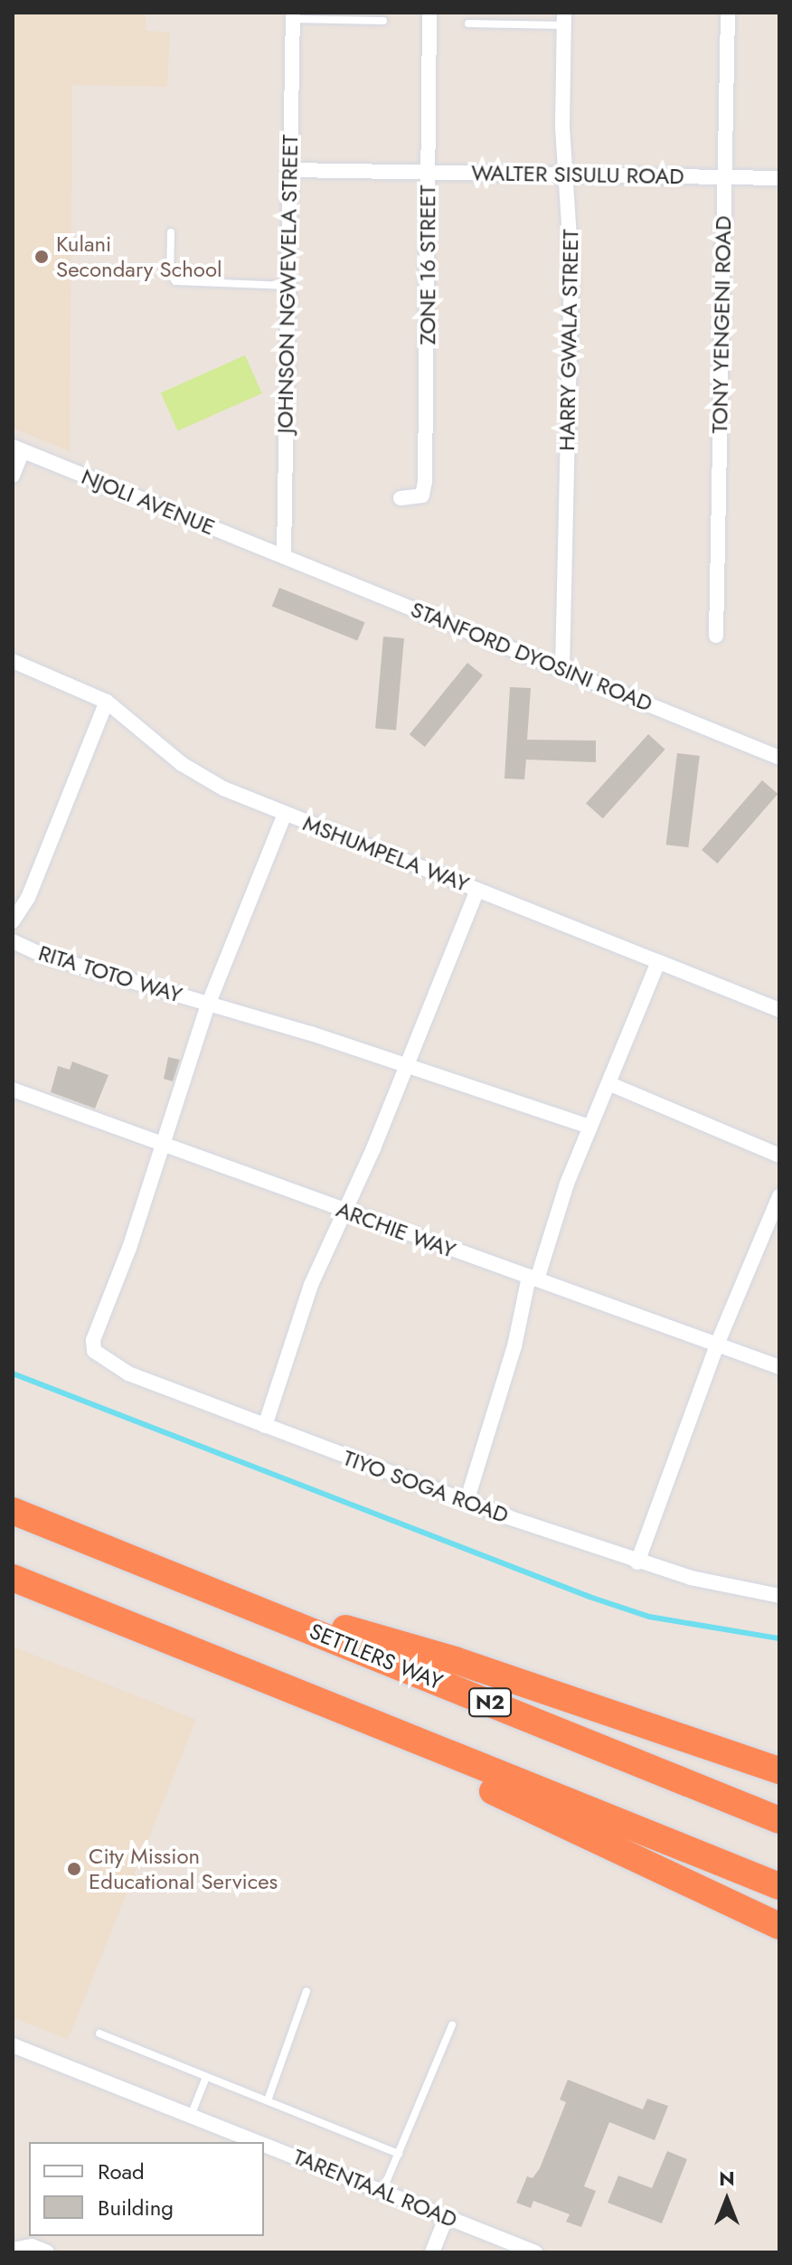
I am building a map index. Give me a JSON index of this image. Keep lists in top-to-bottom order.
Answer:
{
  "streets": {
    "highway": ["SETTLERS WAY", "N2"],
    "street": [
      "WALTER SISULU ROAD",
      "ZONE 16 STREET",
      "JOHNSON NGWEVELA STREET",
      "TONY YENGENI ROAD",
      "HARRY GWALA STREET",
      "NJOLI AVENUE",
      "STANFORD DYOSINI ROAD",
      "MSHUMPELA WAY",
      "RITA TOTO WAY",
      "ARCHIE WAY",
      "TIYO SOGA ROAD",
      "TARENTAAL ROAD"
    ]
  },
  "crossings": [
    ["WALTER SISULU ROAD", "ZONE 16 STREET"],
    ["WALTER SISULU ROAD", "JOHNSON NGWEVELA STREET"],
    ["WALTER SISULU ROAD", "TONY YENGENI ROAD"],
    ["WALTER SISULU ROAD", "HARRY GWALA STREET"],
    ["JOHNSON NGWEVELA STREET", "NJOLI AVENUE"],
    ["JOHNSON NGWEVELA STREET", "STANFORD DYOSINI ROAD"],
    ["HARRY GWALA STREET", "STANFORD DYOSINI ROAD"],
    ["NJOLI AVENUE", "STANFORD DYOSINI ROAD"],
    ["ARCHIE WAY", "TIYO SOGA ROAD"]
  ],
  "places": ["Kulani Secondary School", "City Mission Educational Services"],
  "legend": ["Road", "Building"],
  "north": "top"
}
